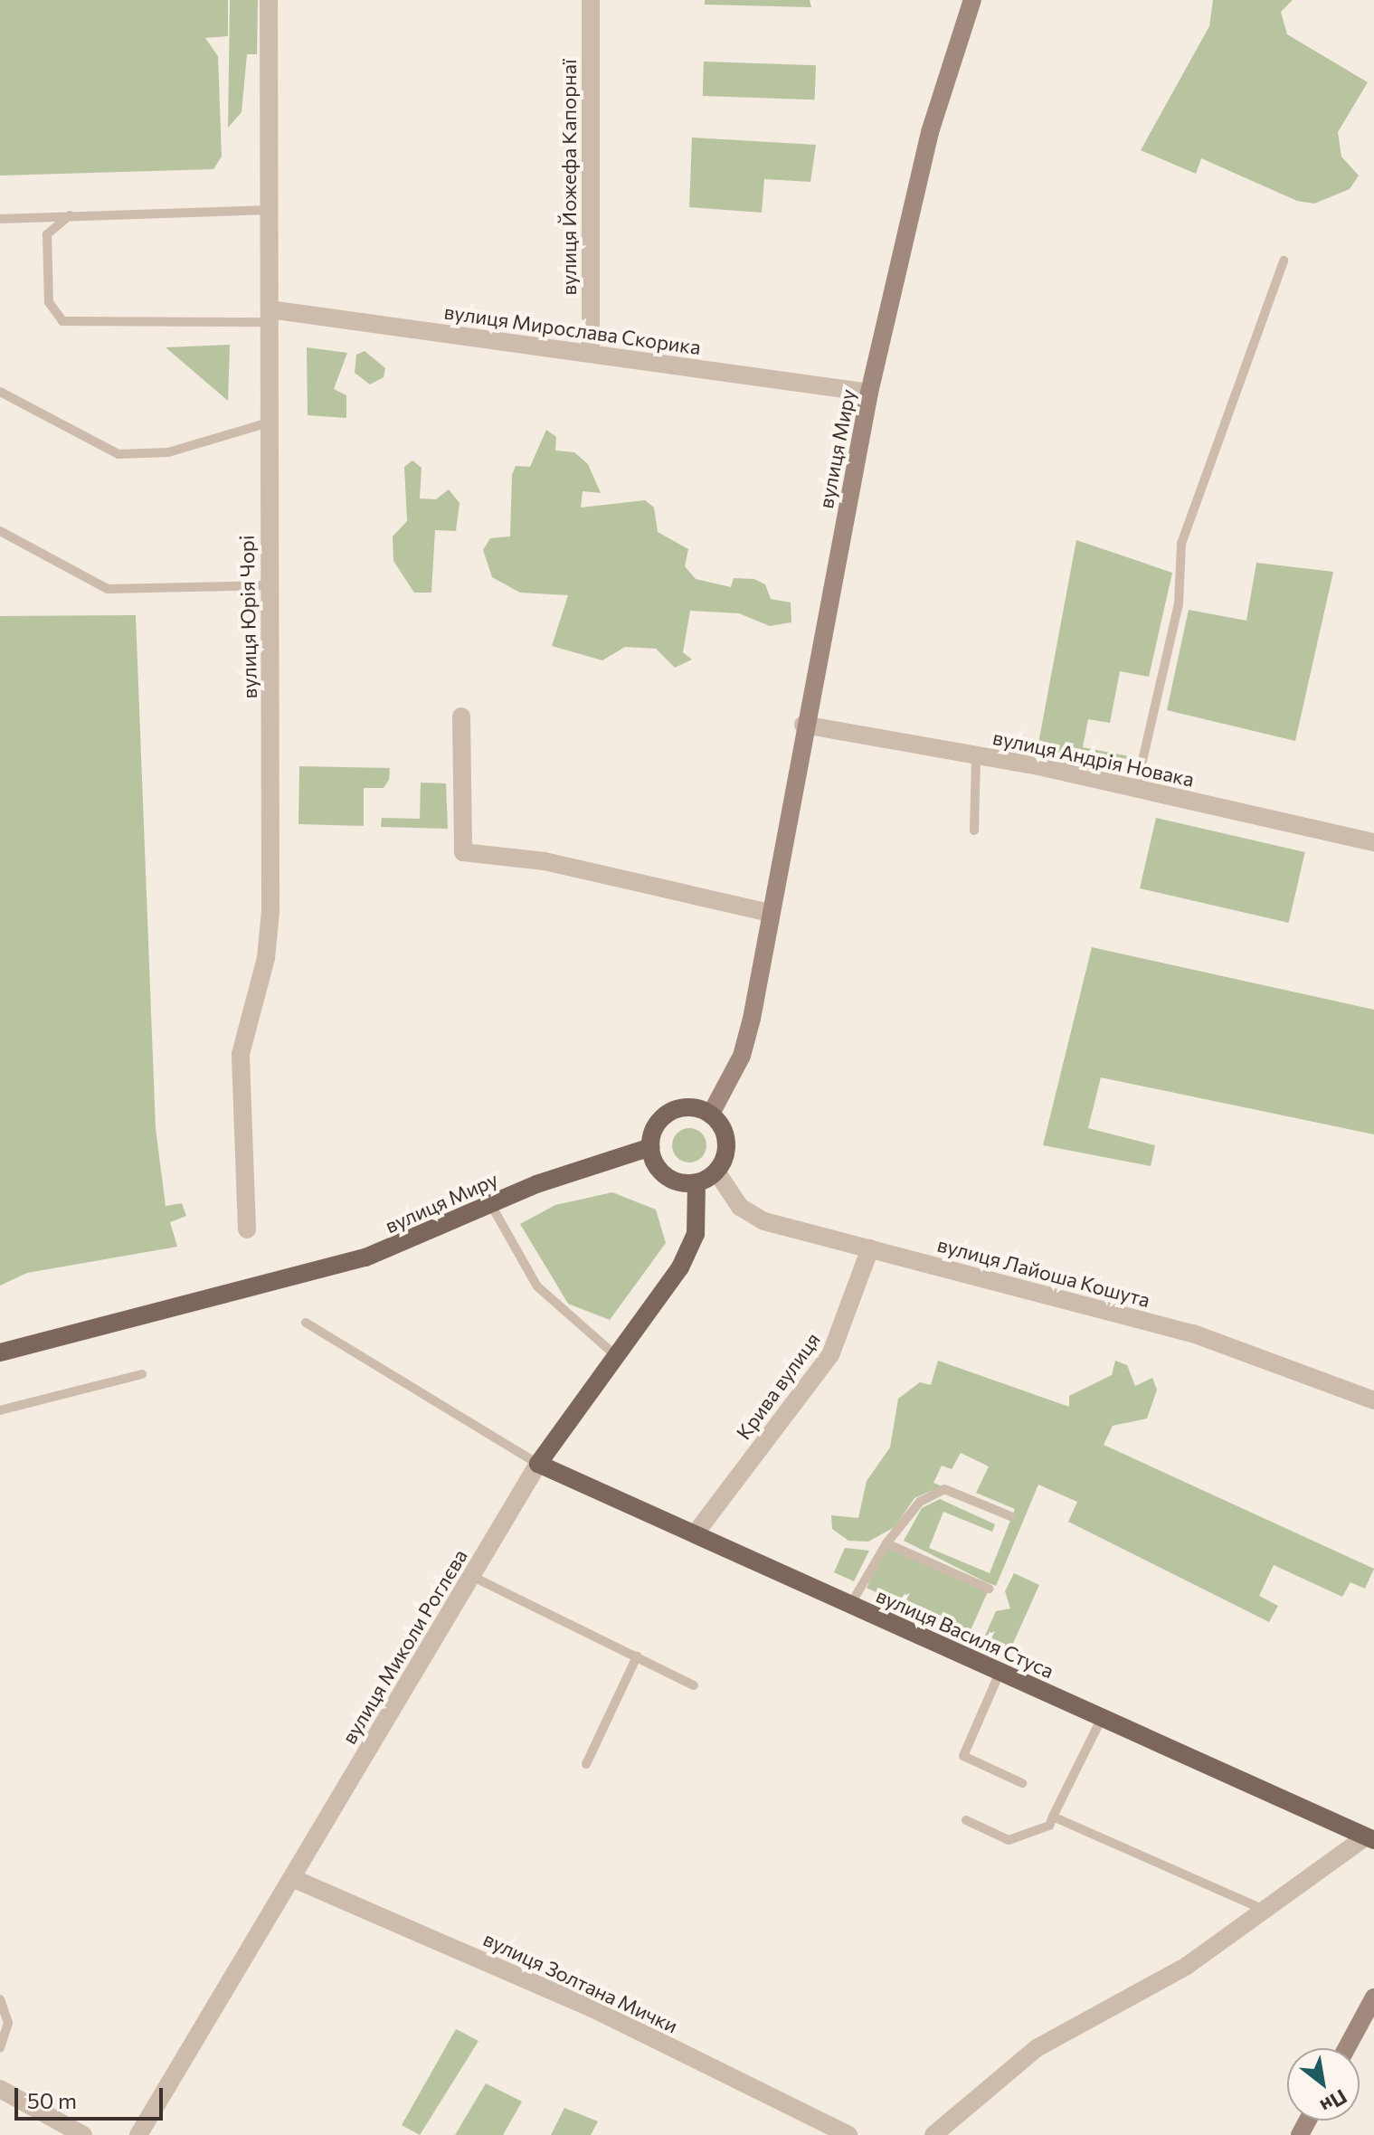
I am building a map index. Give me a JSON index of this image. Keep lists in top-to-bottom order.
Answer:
{
  "streets": {
    "main road": ["вулиця Миру", "вулиця Василя Стуса", "вулиця Миколи Роглєва"],
    "street": [
      "вулиця Йожефа Капорнаї",
      "вулиця Мирослава Скорика",
      "вулиця Юрія Чорі",
      "вулиця Андрія Новака",
      "вулиця Лайоша Кошута",
      "Крива вулиця",
      "вулиця Золтана Мички"
    ]
  },
  "crossings": [
    ["вулиця Йожефа Капорнаї", "вулиця Мирослава Скорика"],
    ["вулиця Мирослава Скорика", "вулиця Миру"],
    ["вулиця Мирослава Скорика", "вулиця Юрія Чорі"],
    ["вулиця Миру", "вулиця Андрія Новака"],
    ["вулиця Миру", "вулиця Лайоша Кошута"],
    ["вулиця Миру", "вулиця Миколи Роглєва"],
    ["вулиця Лайоша Кошута", "Крива вулиця"],
    ["вулиця Лайоша Кошута", "вулиця Миколи Роглєва"],
    ["Крива вулиця", "вулиця Василя Стуса"],
    ["вулиця Василя Стуса", "вулиця Миколи Роглєва"],
    ["вулиця Миколи Роглєва", "вулиця Золтана Мички"]
  ],
  "scale_bar": "50 m",
  "north": "bottom right"
}
